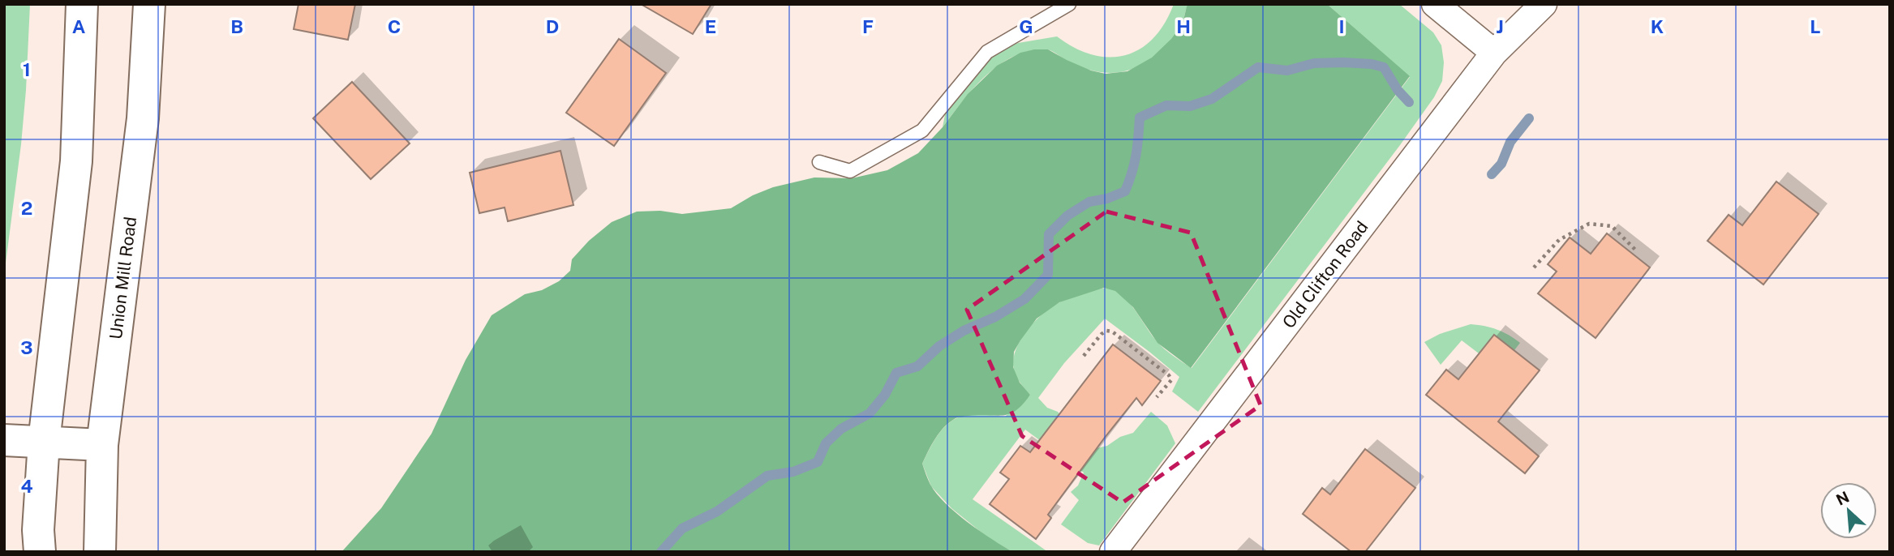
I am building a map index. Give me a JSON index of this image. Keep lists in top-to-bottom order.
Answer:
{
  "streets": {
    "street": ["Old Clifton Road", "Union Mill Road"]
  },
  "north": "top left",
  "grid": {
    "columns": [
      "A",
      "B",
      "C",
      "D",
      "E",
      "F",
      "G",
      "H",
      "I",
      "J",
      "K",
      "L"
    ],
    "rows": [
      "1",
      "2",
      "3",
      "4"
    ]
  }
}
